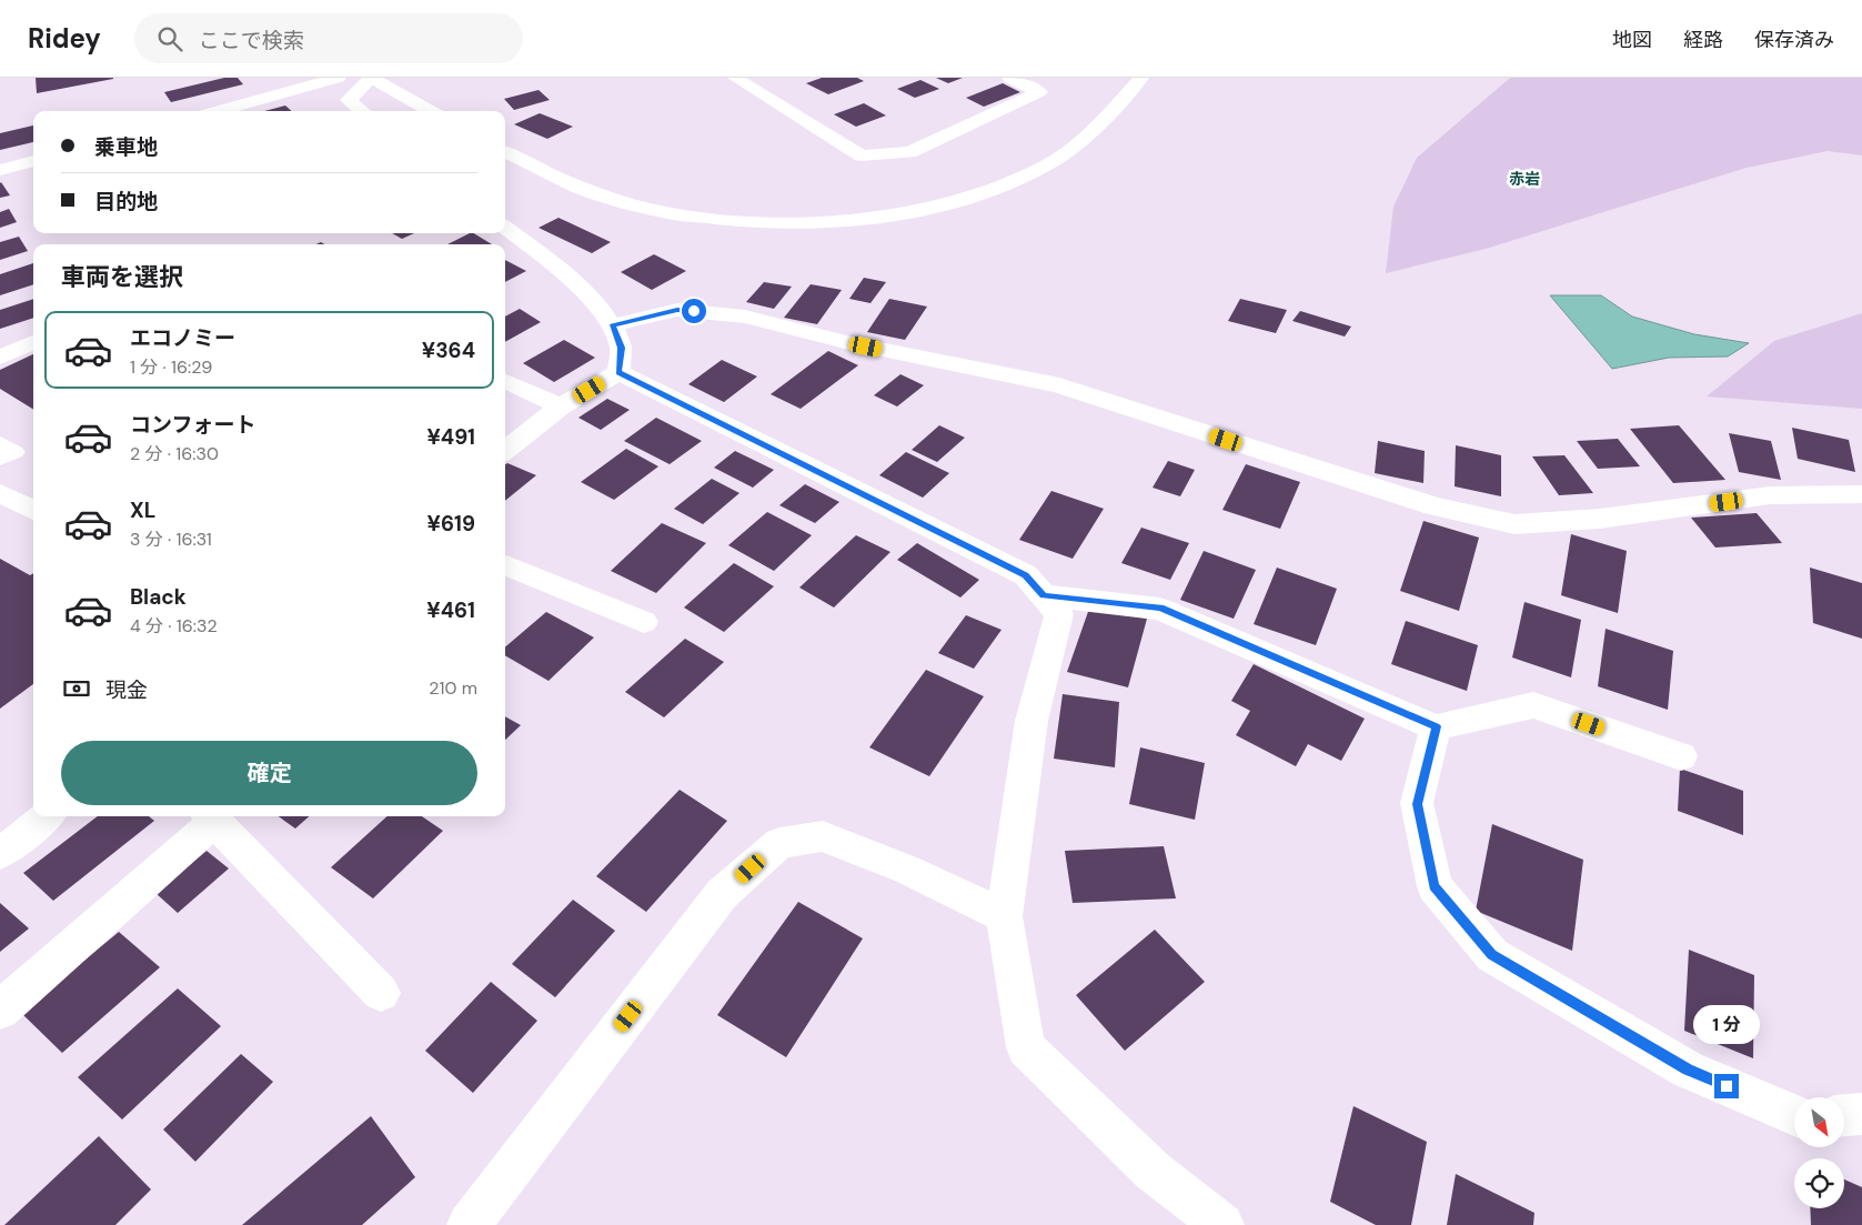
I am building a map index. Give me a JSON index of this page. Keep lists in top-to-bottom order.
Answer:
{
  "districts": ["赤岩"],
  "north": "bottom right",
  "page": {
    "header": "Ridey",
    "search": "ここで検索",
    "nav": ["地図", "経路", "保存済み"],
    "banner": ["乗車地", "目的地"],
    "heading": "車両を選択",
    "list": [
      {
        "name": "エコノミー",
        "note": "1 分 · 16:29",
        "value": "¥364"
      },
      {
        "name": "コンフォート",
        "note": "2 分 · 16:30",
        "value": "¥491"
      },
      {
        "name": "XL",
        "note": "3 分 · 16:31",
        "value": "¥619"
      },
      {
        "name": "Black",
        "note": "4 分 · 16:32",
        "value": "¥461"
      }
    ],
    "pay": ["現金", "210 m"],
    "buttons": "確定",
    "bubble": "1 分"
  }
}
